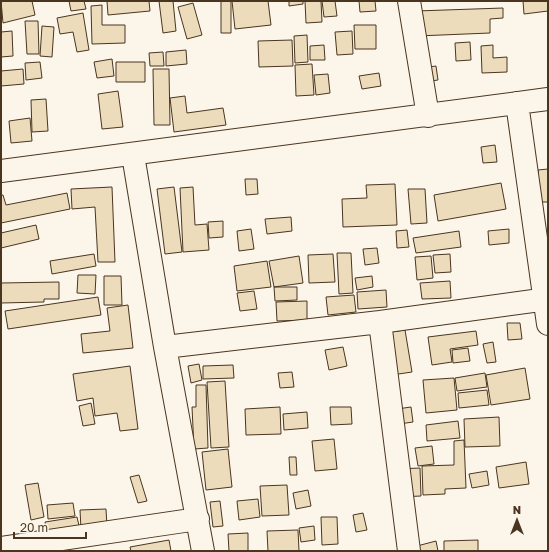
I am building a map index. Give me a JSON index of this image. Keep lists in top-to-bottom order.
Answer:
{
  "scale_bar": "20 m",
  "north": "top"
}
